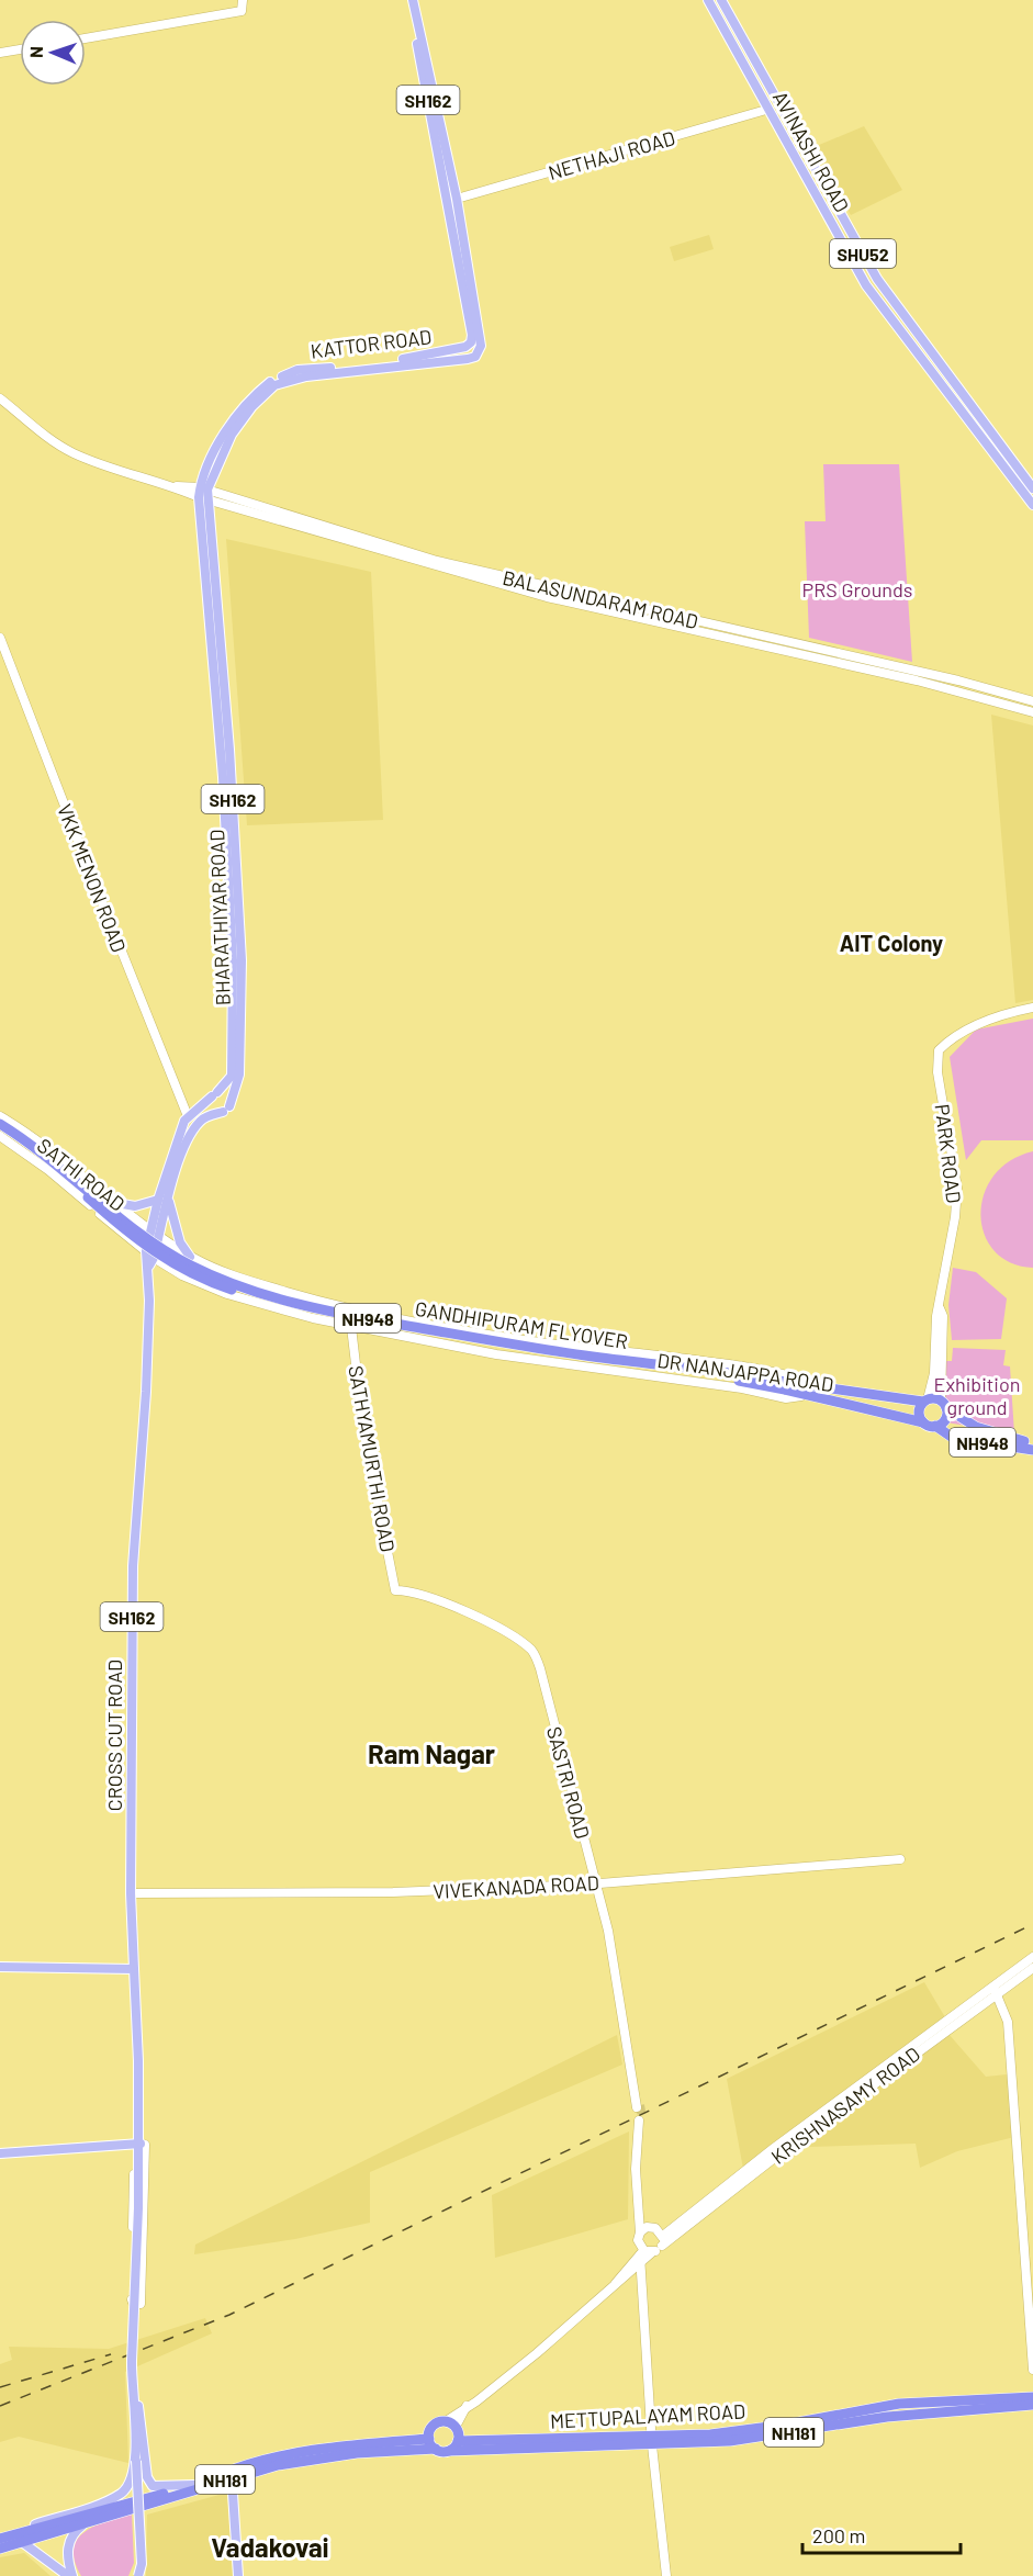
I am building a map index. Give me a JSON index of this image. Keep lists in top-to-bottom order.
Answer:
{
  "streets": {
    "highway": [
      "NH948",
      "GANDHIPURAM FLYOVER",
      "DR NANJAPPA ROAD",
      "METTUPALAYAM ROAD",
      "NH181"
    ],
    "main road": [
      "SH162",
      "AVINASHI ROAD",
      "NETHAJI ROAD",
      "SHU52",
      "KATTOR ROAD",
      "BALASUNDARAM ROAD",
      "VKK MENON ROAD",
      "BHARATHIYAR ROAD",
      "PARK ROAD",
      "SATHI ROAD",
      "SATHYAMURTHI ROAD",
      "CROSS CUT ROAD",
      "SASTRI ROAD",
      "VIVEKANADA ROAD",
      "KRISHNASAMY ROAD"
    ]
  },
  "crossings": [
    ["SH162", "NETHAJI ROAD"],
    ["SH162", "KATTOR ROAD"],
    ["SH162", "VKK MENON ROAD"],
    ["SH162", "BHARATHIYAR ROAD"],
    ["SH162", "SATHI ROAD"],
    ["SH162", "DR NANJAPPA ROAD"],
    ["SH162", "CROSS CUT ROAD"],
    ["AVINASHI ROAD", "NETHAJI ROAD"],
    ["NETHAJI ROAD", "KATTOR ROAD"],
    ["KATTOR ROAD", "BALASUNDARAM ROAD"],
    ["KATTOR ROAD", "BHARATHIYAR ROAD"],
    ["BALASUNDARAM ROAD", "BHARATHIYAR ROAD"],
    ["PARK ROAD", "NH948"],
    ["PARK ROAD", "DR NANJAPPA ROAD"],
    ["SATHI ROAD", "DR NANJAPPA ROAD"],
    ["NH948", "DR NANJAPPA ROAD"],
    ["GANDHIPURAM FLYOVER", "DR NANJAPPA ROAD"],
    ["DR NANJAPPA ROAD", "SATHYAMURTHI ROAD"],
    ["DR NANJAPPA ROAD", "CROSS CUT ROAD"],
    ["SATHYAMURTHI ROAD", "SASTRI ROAD"],
    ["CROSS CUT ROAD", "VIVEKANADA ROAD"],
    ["SASTRI ROAD", "VIVEKANADA ROAD"],
    ["METTUPALAYAM ROAD", "NH181"]
  ],
  "districts": ["AIT Colony", "Ram Nagar", "Vadakovai"],
  "parks": ["PRS Grounds", "Exhibition ground"],
  "scale_bar": "200 m",
  "north": "left"
}
